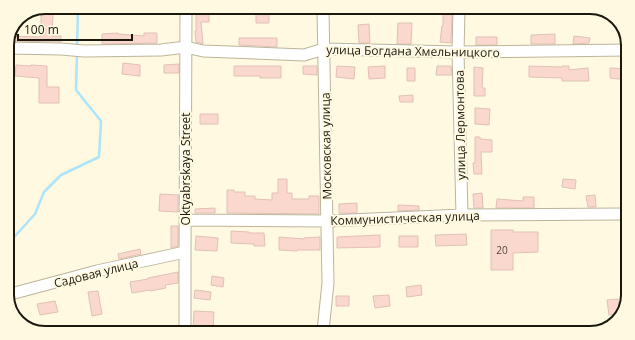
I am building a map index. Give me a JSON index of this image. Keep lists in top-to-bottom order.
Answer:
{
  "streets": {
    "street": [
      "улица Богдана Хмельницкого",
      "улица Лермонтова",
      "Московская улица",
      "Oktyabrskaya Street",
      "Коммунистическая улица",
      "Садовая улица"
    ]
  },
  "crossings": [
    ["улица Богдана Хмельницкого", "улица Лермонтова"],
    ["улица Богдана Хмельницкого", "Московская улица"],
    ["улица Богдана Хмельницкого", "Oktyabrskaya Street"],
    ["улица Лермонтова", "Коммунистическая улица"],
    ["Московская улица", "Коммунистическая улица"],
    ["Oktyabrskaya Street", "Коммунистическая улица"],
    ["Oktyabrskaya Street", "Садовая улица"]
  ],
  "house_numbers": ["20"],
  "scale_bar": "100 m"
}
